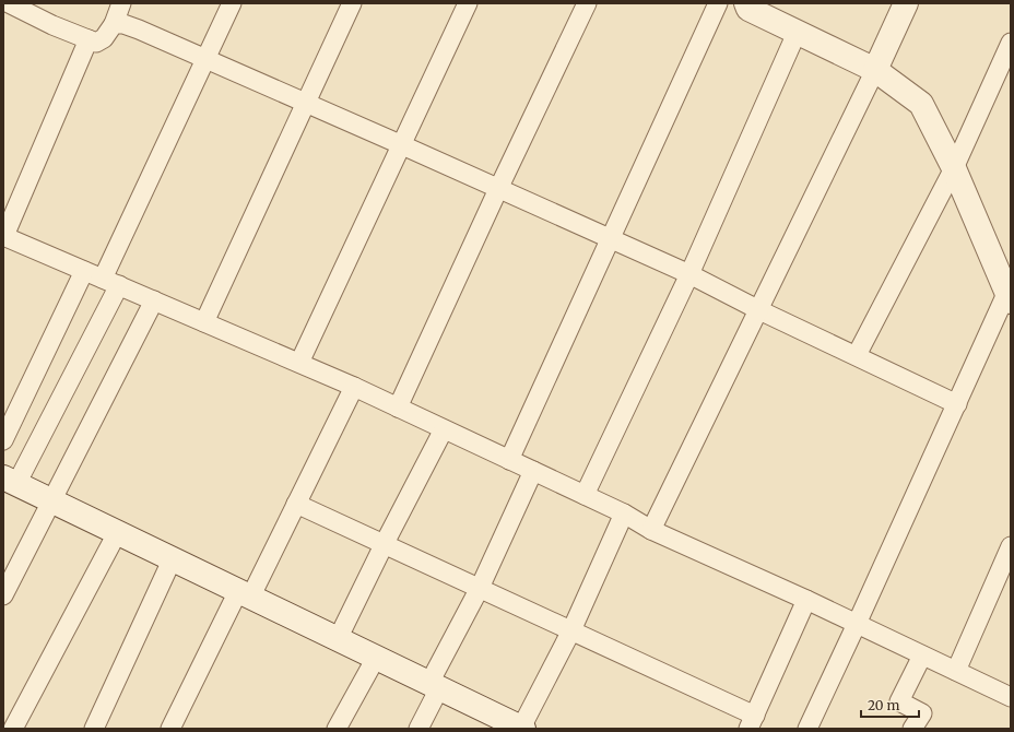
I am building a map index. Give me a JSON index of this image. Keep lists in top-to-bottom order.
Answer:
{
  "scale_bar": "20 m"
}
